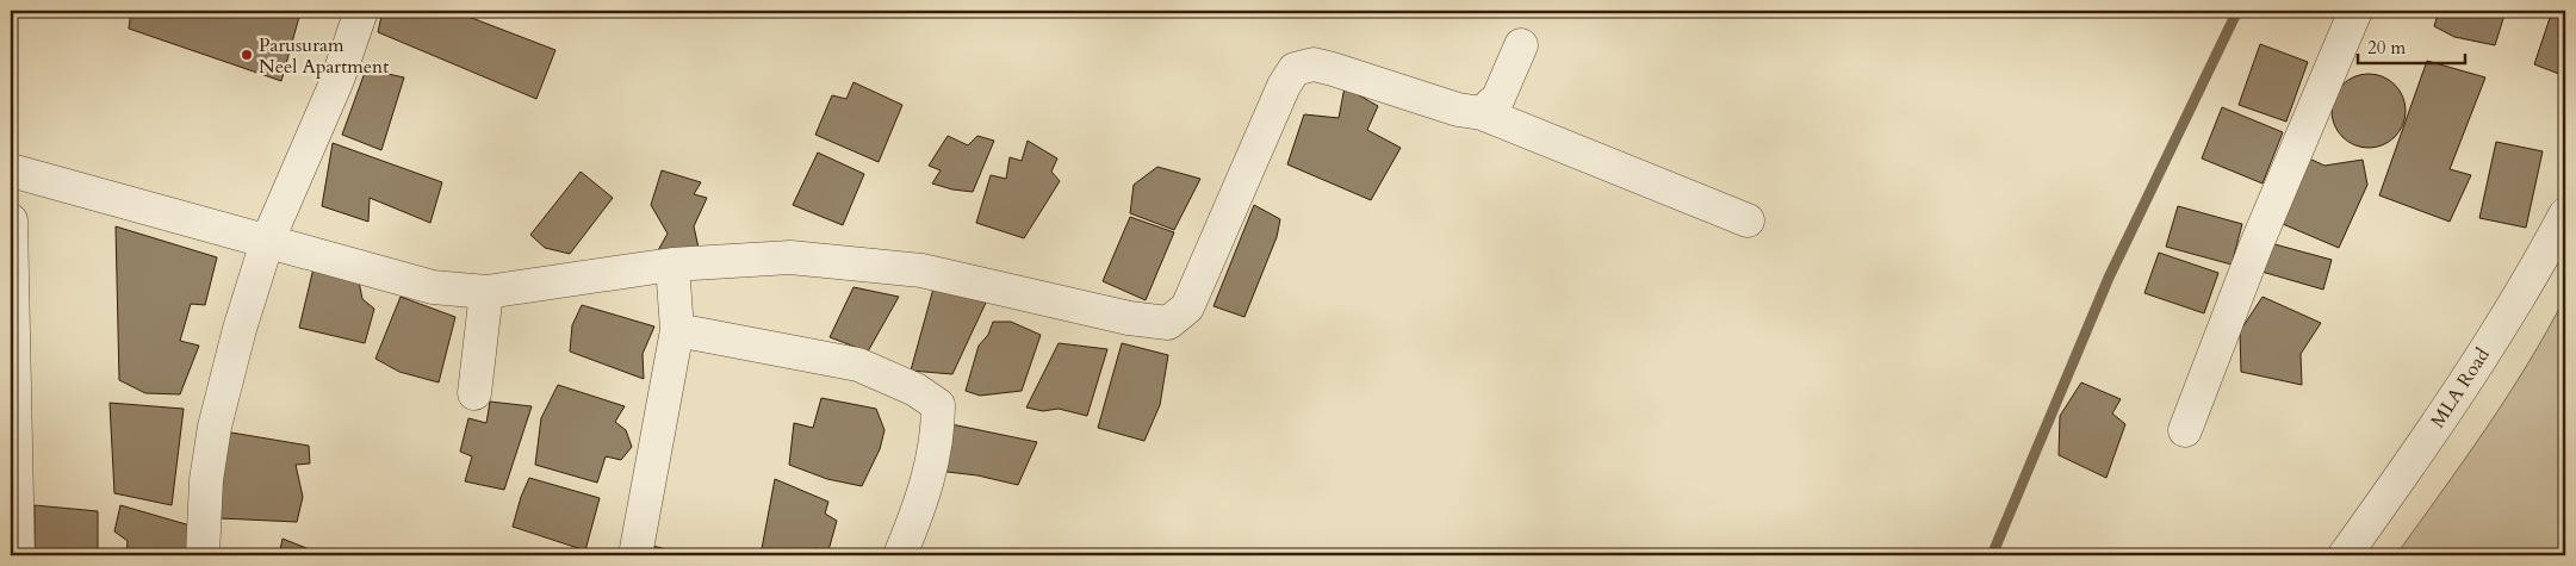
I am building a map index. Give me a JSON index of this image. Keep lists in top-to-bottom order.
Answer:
{
  "streets": {
    "street": ["MLA Road"]
  },
  "places": ["Parusuram Neel Apartment"],
  "scale_bar": "20 m"
}
